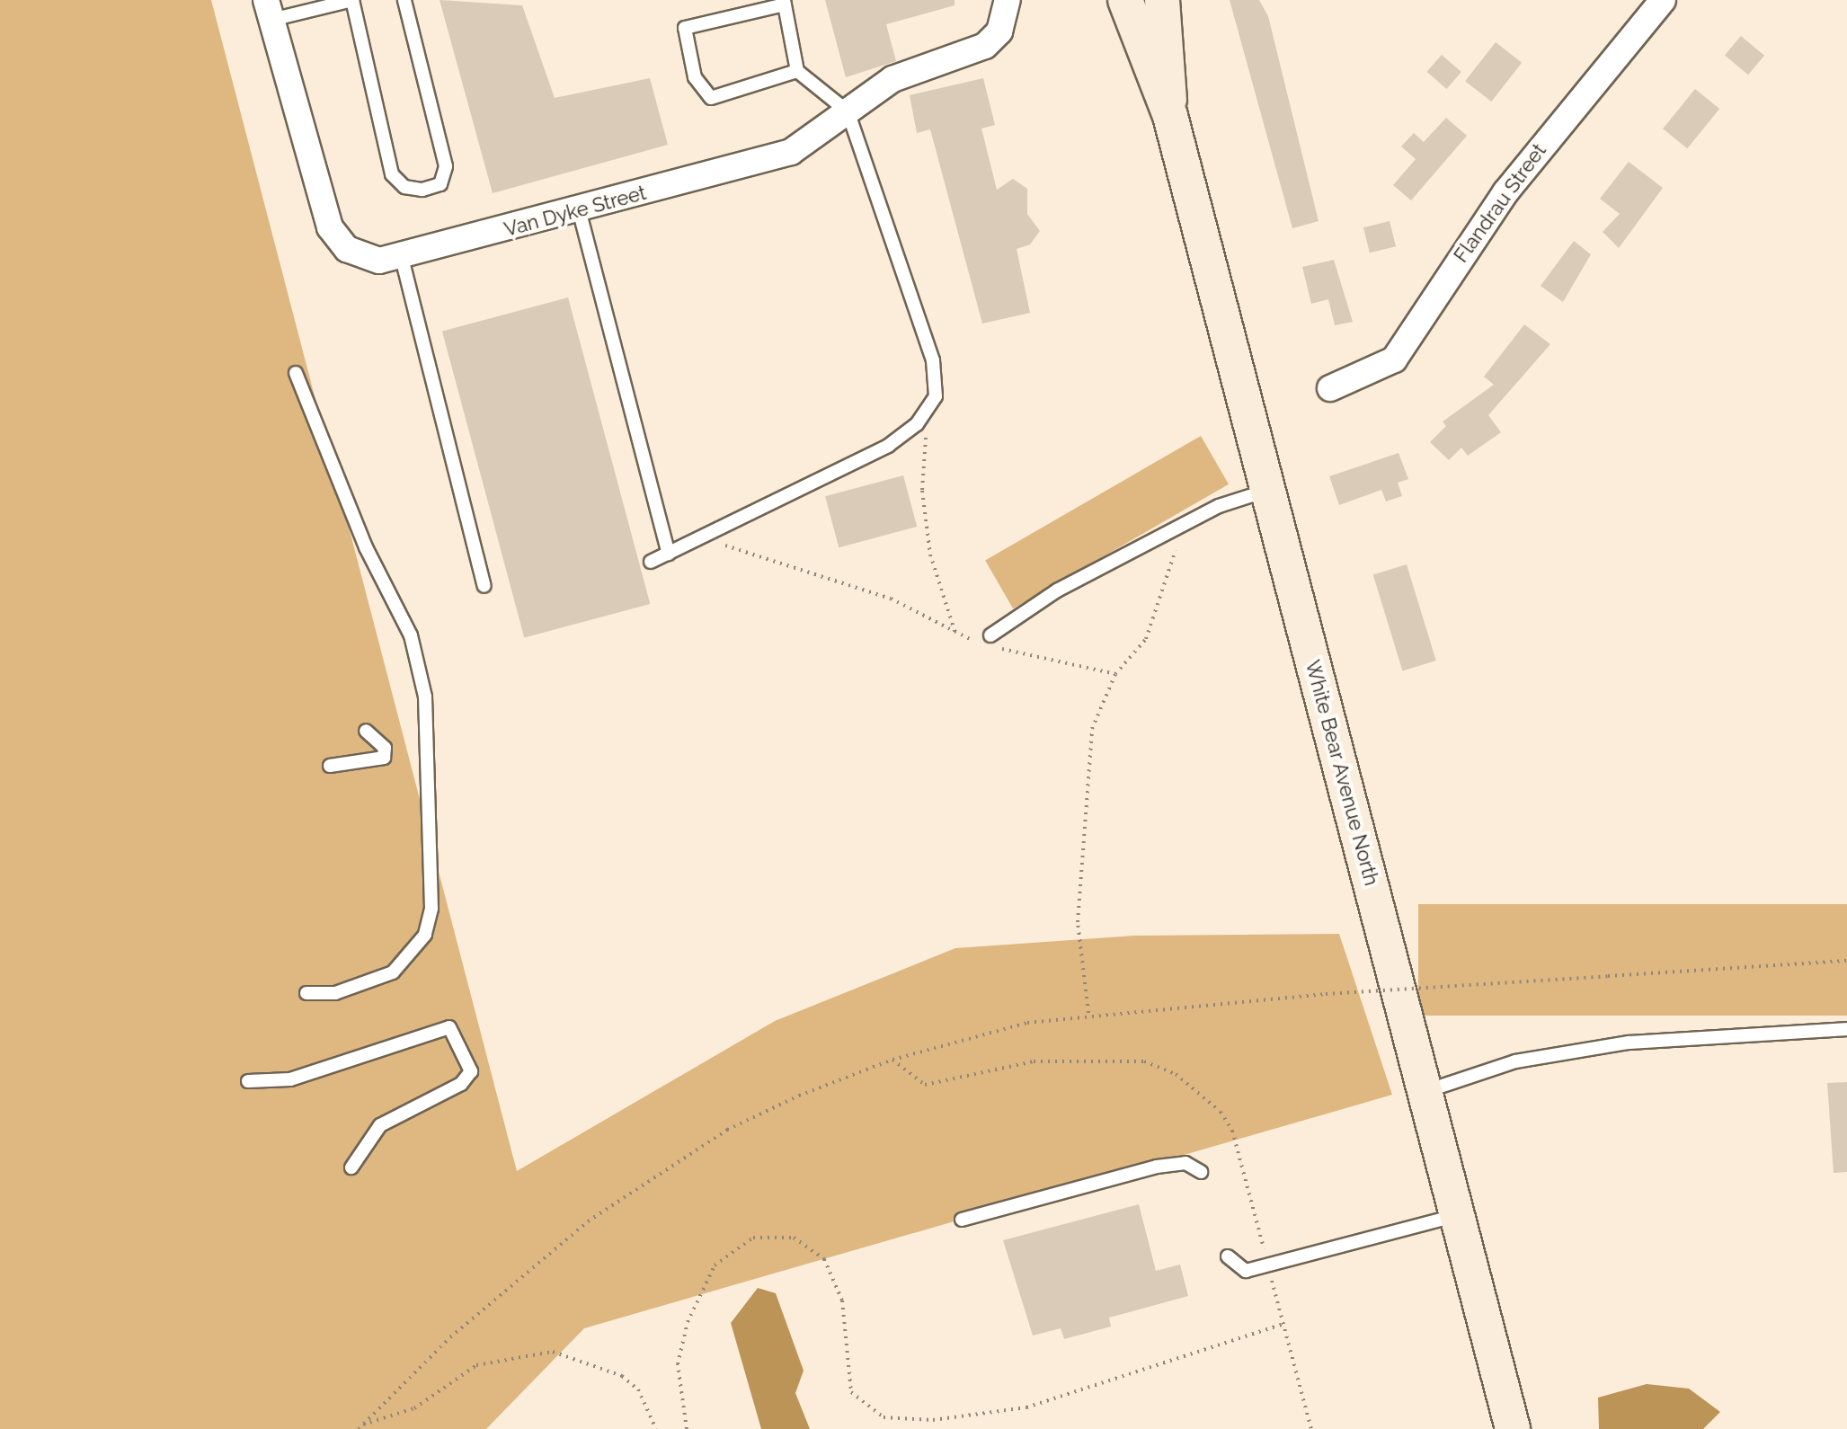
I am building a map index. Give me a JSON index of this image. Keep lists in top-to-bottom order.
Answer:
{
  "streets": {
    "main road": ["White Bear Avenue North"],
    "street": ["Flandrau Street", "Van Dyke Street"]
  }
}
